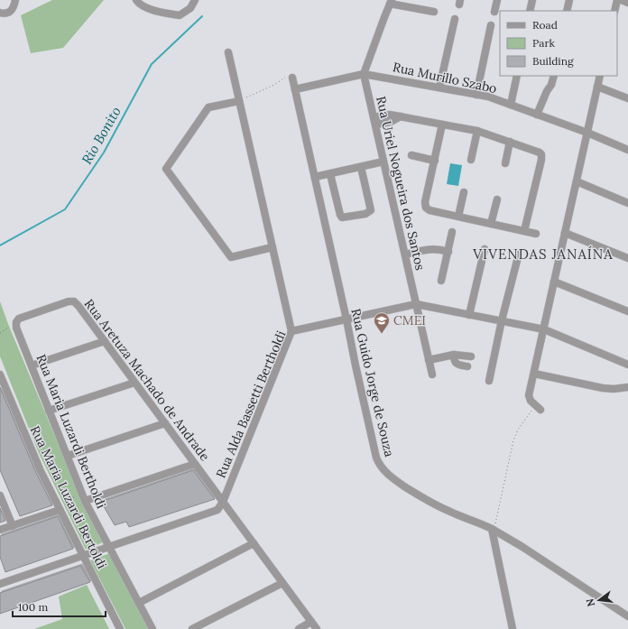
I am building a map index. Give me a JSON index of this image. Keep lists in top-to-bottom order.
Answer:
{
  "streets": {
    "street": [
      "Rua Murillo Szabo",
      "Rua Uriel Nogueira dos Santos",
      "Rua Aretuza Machado de Andrade",
      "Rua Guido Jorge de Souza",
      "Rua Alda Bassetti Bertholdi",
      "Rua Maria Luzardi Bertholdi",
      "Rua Maria Luzardi Bertoldi"
    ]
  },
  "crossings": [
    ["Rua Murillo Szabo", "Rua Uriel Nogueira dos Santos"],
    ["Rua Murillo Szabo", "Rua Guido Jorge de Souza"],
    ["Rua Uriel Nogueira dos Santos", "Rua Alda Bassetti Bertholdi"],
    ["Rua Aretuza Machado de Andrade", "Rua Alda Bassetti Bertholdi"],
    ["Rua Aretuza Machado de Andrade", "Rua Maria Luzardi Bertholdi"],
    ["Rua Guido Jorge de Souza", "Rua Alda Bassetti Bertholdi"],
    ["Rua Alda Bassetti Bertholdi", "Rua Maria Luzardi Bertholdi"],
    ["Rua Alda Bassetti Bertholdi", "Rua Maria Luzardi Bertoldi"],
    ["Rua Maria Luzardi Bertholdi", "Rua Maria Luzardi Bertoldi"]
  ],
  "districts": ["VIVENDAS JANAÍNA"],
  "water": ["Rio Bonito"],
  "places": {
    "school or university": ["CMEI"]
  },
  "legend": ["Road", "Park", "Building"],
  "scale_bar": "100 m",
  "north": "left"
}
